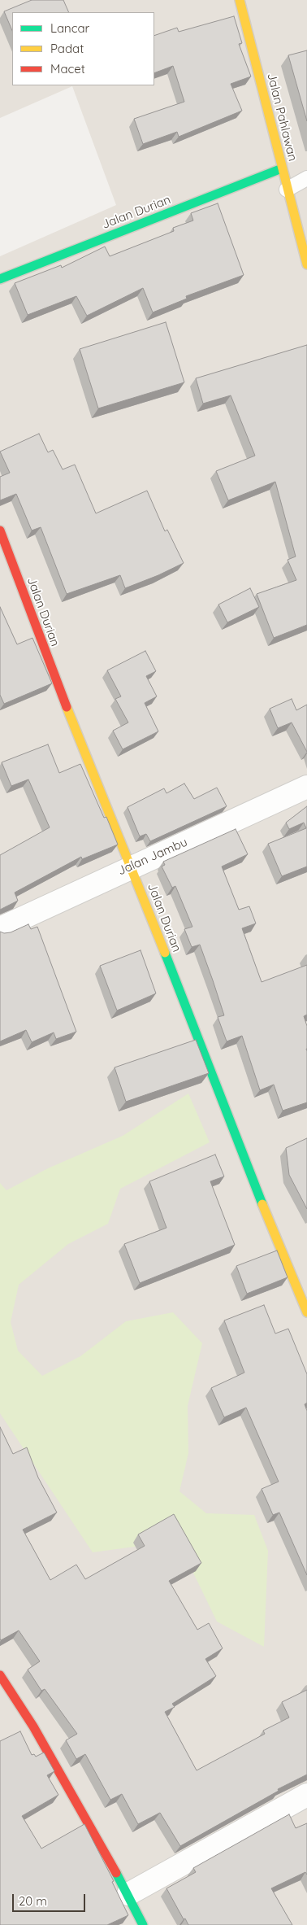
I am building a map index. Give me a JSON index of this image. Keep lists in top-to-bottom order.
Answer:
{
  "streets": {
    "street": ["Jalan Pahlawan", "Jalan Durian", "Jalan Jambu"]
  },
  "crossings": [
    ["Jalan Pahlawan", "Jalan Durian"],
    ["Jalan Durian", "Jalan Jambu"]
  ],
  "legend": ["Lancar", "Padat", "Macet"],
  "scale_bar": "20 m"
}
